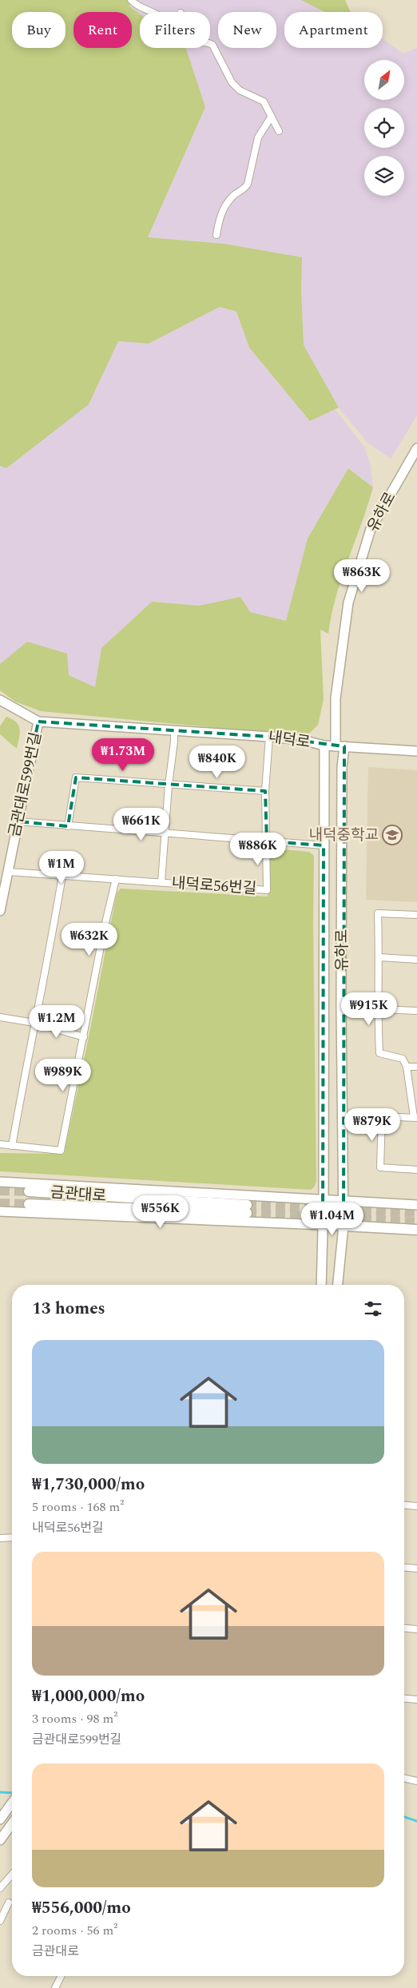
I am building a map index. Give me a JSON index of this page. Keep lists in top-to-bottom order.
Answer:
{
  "streets": {
    "main road": ["금관대로"],
    "street": [
      "유하로",
      "내덕로",
      "금관대로599번길",
      "내덕로56번길"
    ]
  },
  "crossings": [
    ["유하로", "내덕로"],
    ["내덕로", "금관대로599번길"],
    ["내덕로", "내덕로56번길"]
  ],
  "places": {
    "school or university": ["내덕중학교"]
  },
  "north": "top right",
  "page": {
    "chip": [
      "Buy",
      "Rent",
      "Filters",
      "New",
      "Apartment"
    ],
    "price": [
      "₩863K",
      "₩1.73M",
      "₩840K",
      "₩661K",
      "₩886K",
      "₩1M",
      "₩632K",
      "₩915K",
      "₩1.2M",
      "₩989K",
      "₩879K",
      "₩556K",
      "₩1.04M"
    ],
    "heading": "13 homes",
    "list": [
      {
        "name": "₩1,730,000/mo",
        "note": "5 rooms · 168 m² · 내덕로56번길"
      },
      {
        "name": "₩1,000,000/mo",
        "note": "3 rooms · 98 m² · 금관대로599번길"
      },
      {
        "name": "₩556,000/mo",
        "note": "2 rooms · 56 m² · 금관대로"
      }
    ]
  }
}
